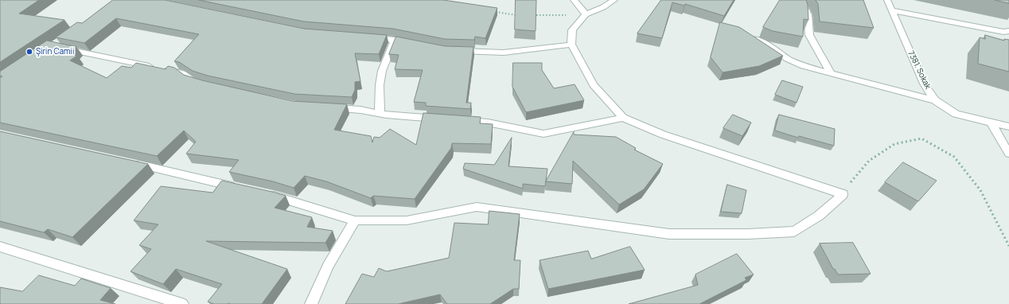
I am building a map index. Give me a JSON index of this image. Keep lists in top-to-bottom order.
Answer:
{
  "streets": {
    "street": ["7381. Sokak"]
  },
  "places": ["Şirin Camii"]
}
